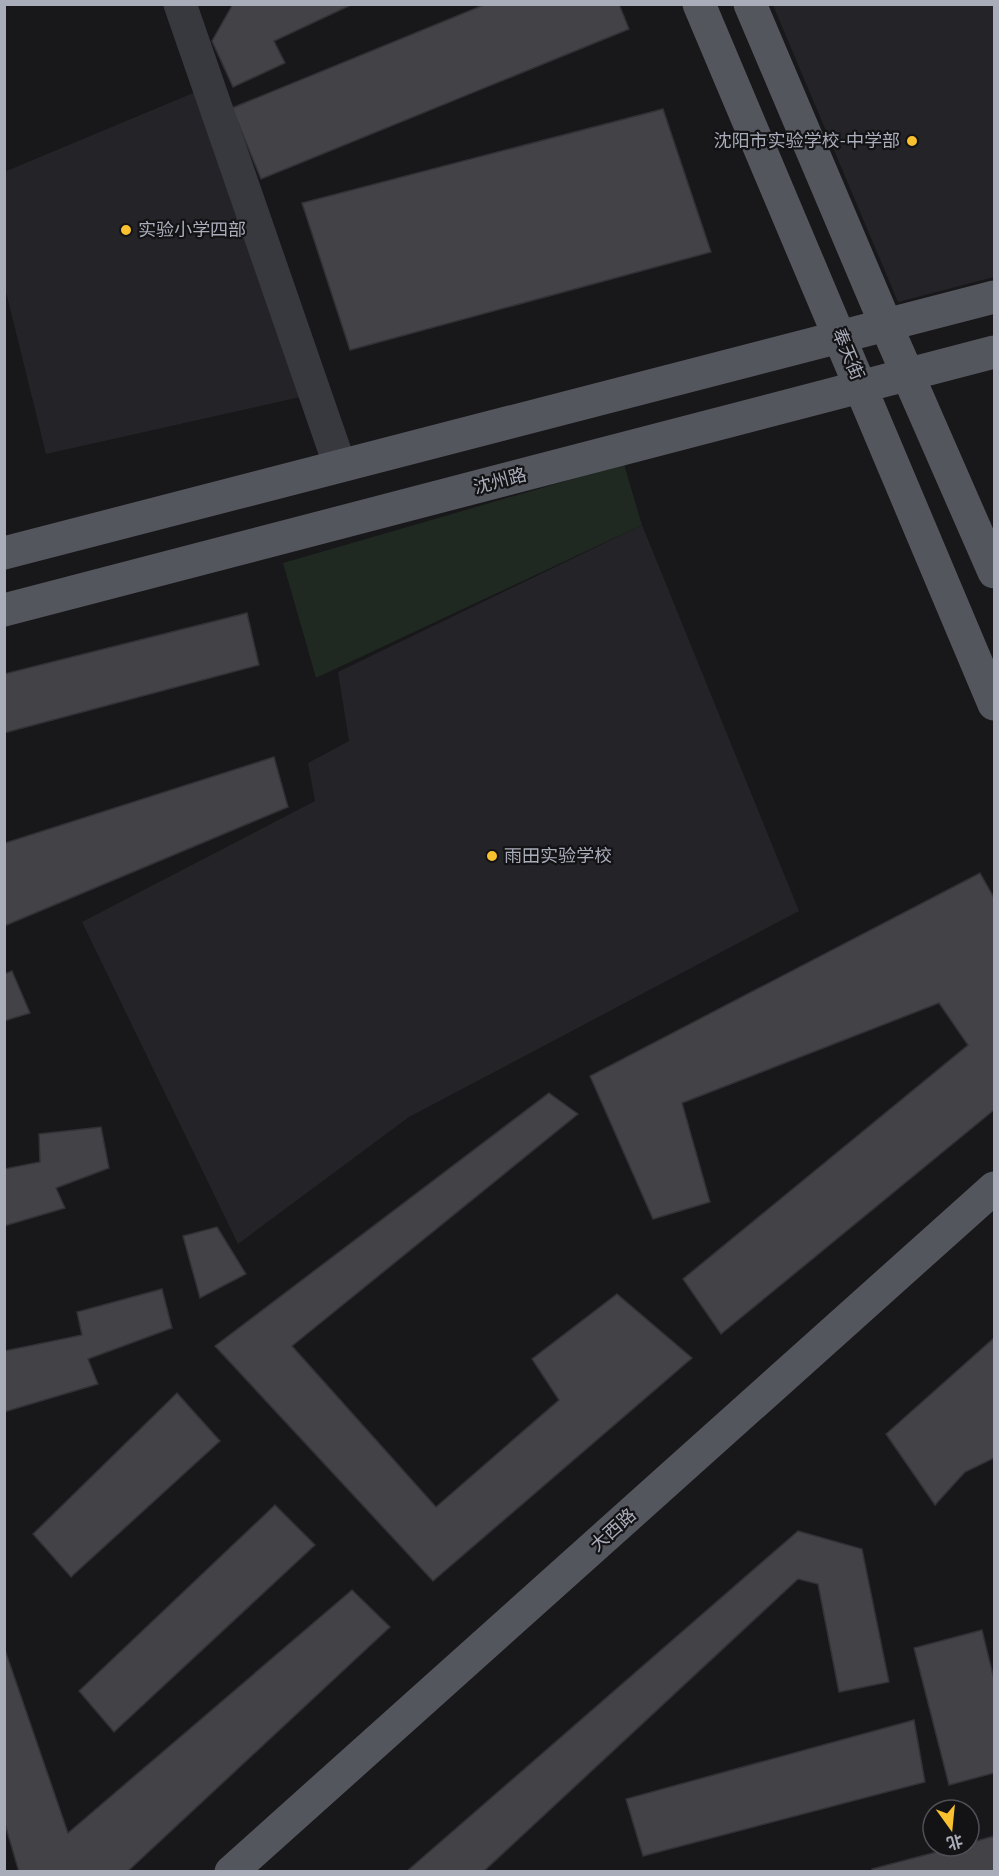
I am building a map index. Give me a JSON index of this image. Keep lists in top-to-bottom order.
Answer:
{
  "streets": {
    "main road": ["奉天街", "沈州路", "大西路"]
  },
  "crossings": [
    ["奉天街", "沈州路"]
  ],
  "places": ["沈阳市实验学校-中学部", "实验小学四部", "雨田实验学校"],
  "north": "bottom"
}
